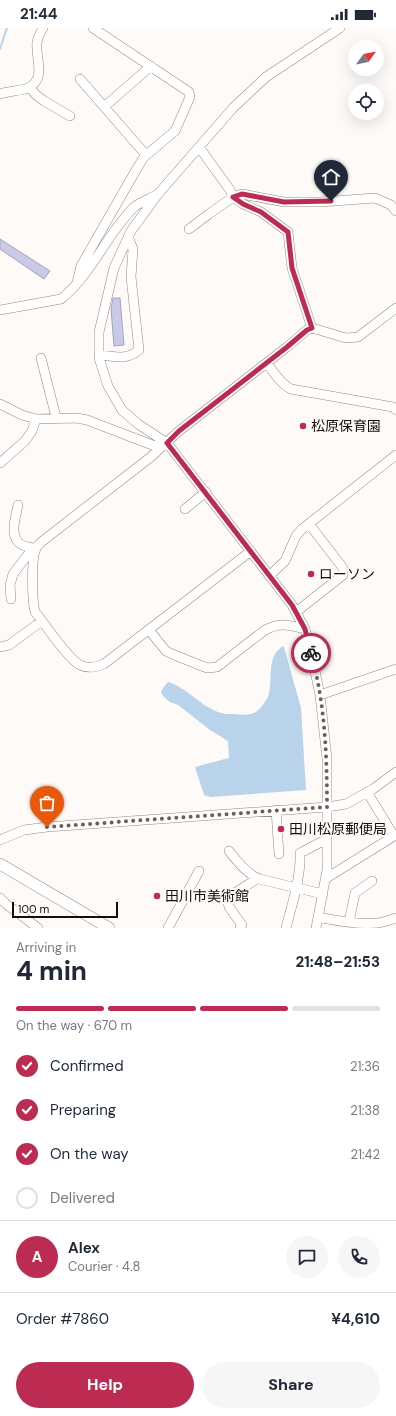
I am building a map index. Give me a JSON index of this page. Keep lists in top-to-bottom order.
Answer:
{
  "places": [
    "松原保育園",
    "ローソン",
    "田川松原郵便局",
    "田川市美術館"
  ],
  "scale_bar": "100 m",
  "north": "top right",
  "page": {
    "status": "21:44",
    "scale": "100 m",
    "heading": ["4 min", "Arriving in", "21:48–21:53"],
    "panel": [
      "Alex",
      "Courier · 4.8",
      "Order #7860",
      "¥4,610"
    ],
    "bar": "On the way · 670 m",
    "list": [
      ["Confirmed", "21:36"],
      ["Preparing", "21:38"],
      ["On the way", "21:42"],
      "Delivered"
    ],
    "round": "A",
    "buttons": ["Help", "Share"]
  }
}
